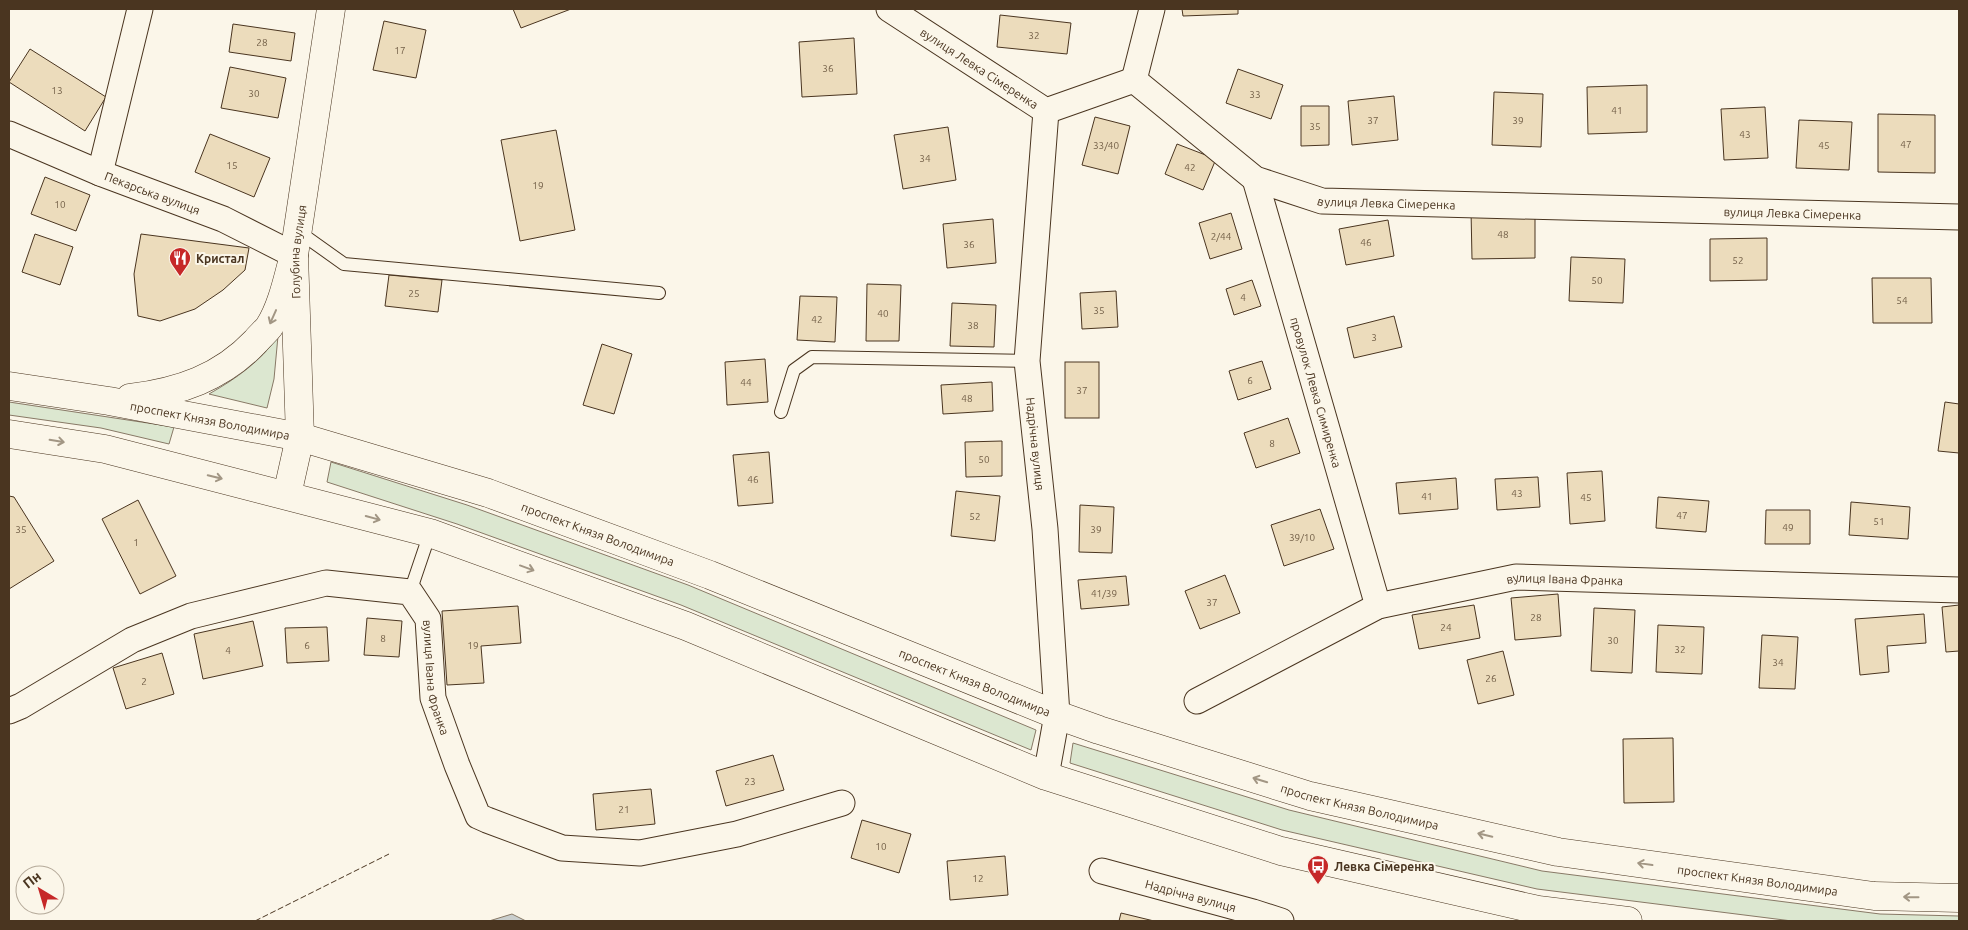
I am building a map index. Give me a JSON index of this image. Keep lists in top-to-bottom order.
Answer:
{
  "streets": {
    "main road": ["Голубина вулиця", "проспект Князя Володимира"],
    "street": [
      "вулиця Левка Сімеренка",
      "Пекарська вулиця",
      "провулок Левка Симиренка",
      "Надрічна вулиця",
      "вулиця Івана Франка"
    ]
  },
  "crossings": [
    ["вулиця Левка Сімеренка", "провулок Левка Симиренка"],
    ["вулиця Левка Сімеренка", "Надрічна вулиця"],
    ["Пекарська вулиця", "Голубина вулиця"],
    ["Голубина вулиця", "проспект Князя Володимира"],
    ["провулок Левка Симиренка", "вулиця Івана Франка"],
    ["проспект Князя Володимира", "Надрічна вулиця"]
  ],
  "places": {
    "restaurant": ["Кристал"],
    "bus stop": ["Левка Сімеренка"]
  },
  "house_numbers": [
    "32",
    "28",
    "17",
    "36",
    "13",
    "30",
    "33",
    "41",
    "37",
    "39",
    "35",
    "43",
    "47",
    "33/40",
    "45",
    "34",
    "15",
    "42",
    "19",
    "10",
    "48",
    "2/44",
    "46",
    "36",
    "52",
    "50",
    "25",
    "4",
    "54",
    "35",
    "40",
    "42",
    "38",
    "3",
    "6",
    "44",
    "37",
    "48",
    "8",
    "50",
    "46",
    "43",
    "41",
    "45",
    "47",
    "52",
    "51",
    "49",
    "35",
    "39",
    "39/10",
    "1",
    "41/39",
    "37",
    "28",
    "24",
    "8",
    "30",
    "6",
    "19",
    "32",
    "4",
    "34",
    "26",
    "2",
    "23",
    "21",
    "10",
    "12"
  ],
  "north": "top left"
}
